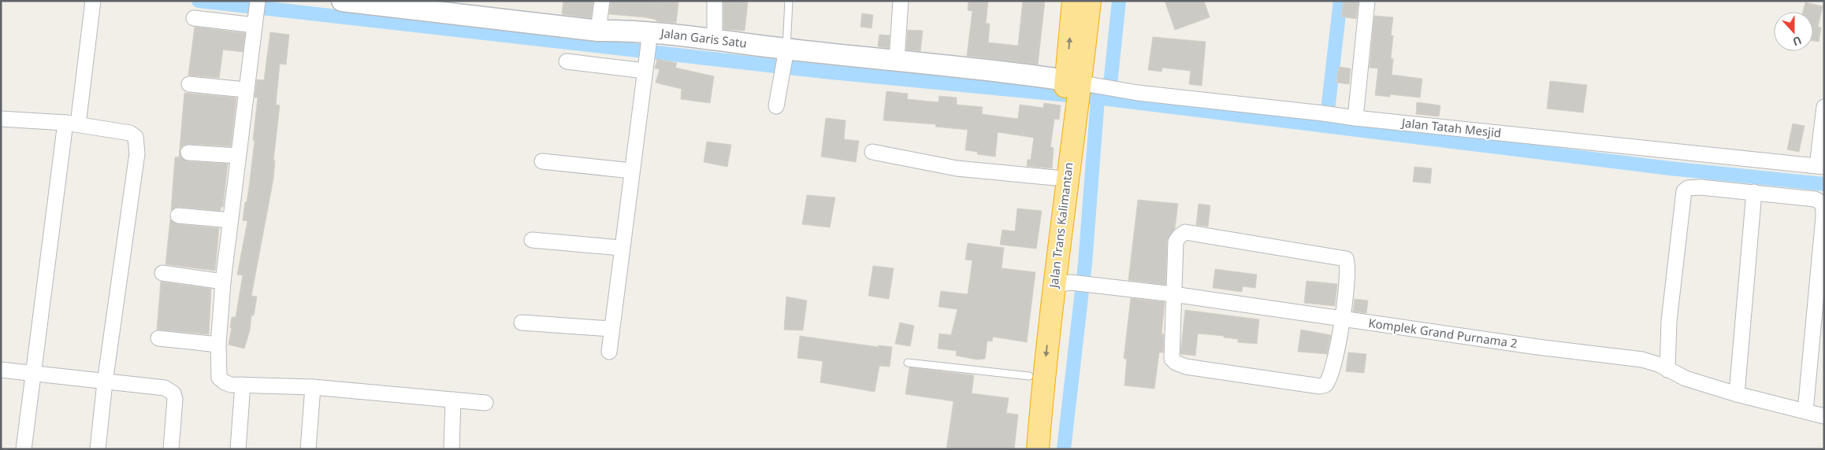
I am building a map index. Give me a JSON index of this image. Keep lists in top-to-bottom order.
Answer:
{
  "streets": {
    "highway": ["Jalan Trans Kalimantan"],
    "street": ["Jalan Garis Satu", "Jalan Tatah Mesjid", "Komplek Grand Purnama 2"]
  },
  "crossings": [
    ["Jalan Garis Satu", "Jalan Tatah Mesjid"],
    ["Jalan Garis Satu", "Jalan Trans Kalimantan"],
    ["Jalan Tatah Mesjid", "Jalan Trans Kalimantan"],
    ["Jalan Trans Kalimantan", "Komplek Grand Purnama 2"]
  ],
  "north": "bottom"
}
